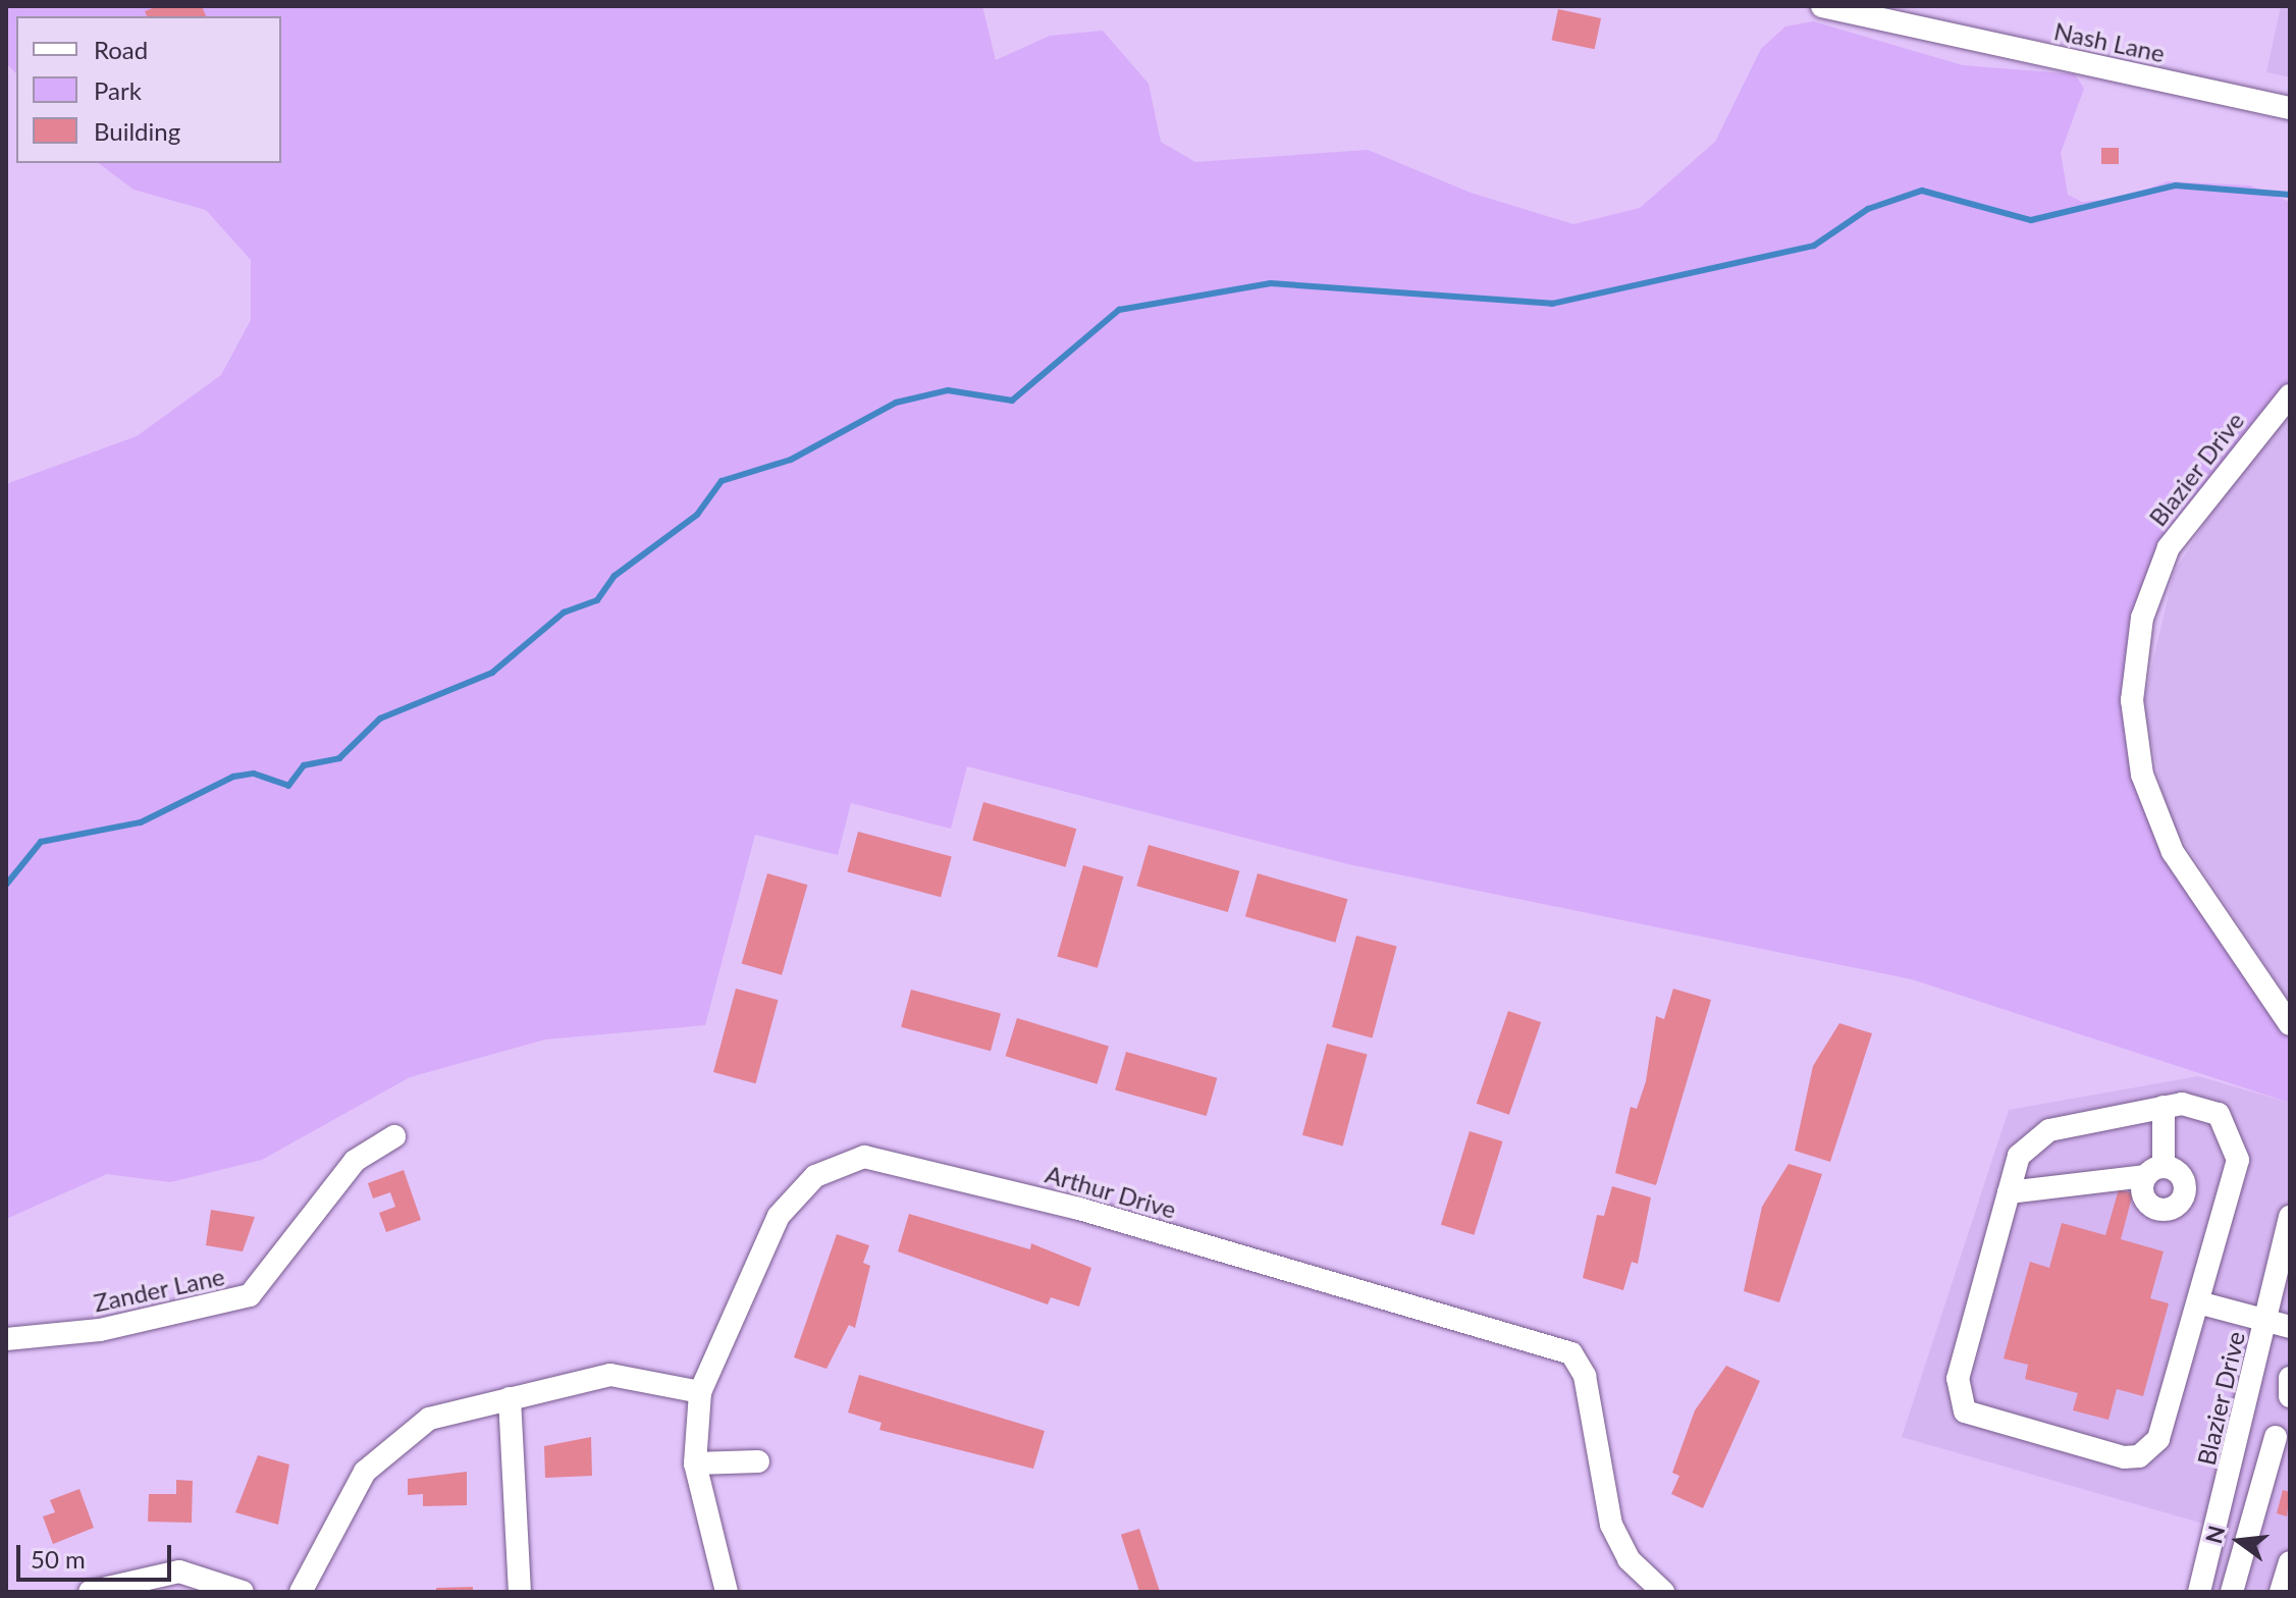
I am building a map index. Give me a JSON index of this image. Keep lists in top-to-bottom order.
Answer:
{
  "streets": {
    "street": [
      "Nash Lane",
      "Blazier Drive",
      "Arthur Drive",
      "Zander Lane"
    ]
  },
  "legend": ["Road", "Park", "Building"],
  "scale_bar": "50 m",
  "north": "left"
}
